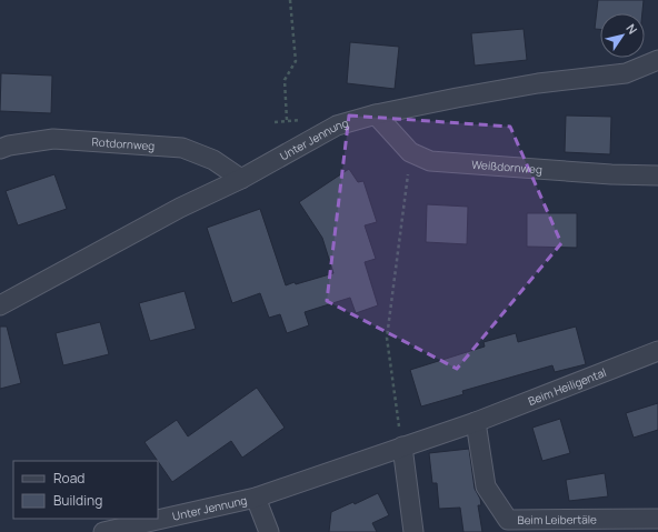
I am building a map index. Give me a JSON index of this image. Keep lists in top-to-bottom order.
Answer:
{
  "streets": {
    "street": [
      "Unter Jennung",
      "Rotdornweg",
      "Weißdornweg",
      "Beim Heiligental",
      "Beim Leibertäle"
    ]
  },
  "crossings": [
    ["Unter Jennung", "Rotdornweg"],
    ["Unter Jennung", "Weißdornweg"],
    ["Unter Jennung", "Beim Heiligental"],
    ["Unter Jennung", "Beim Leibertäle"],
    ["Beim Heiligental", "Beim Leibertäle"]
  ],
  "legend": ["Road", "Building"],
  "north": "top right"
}
